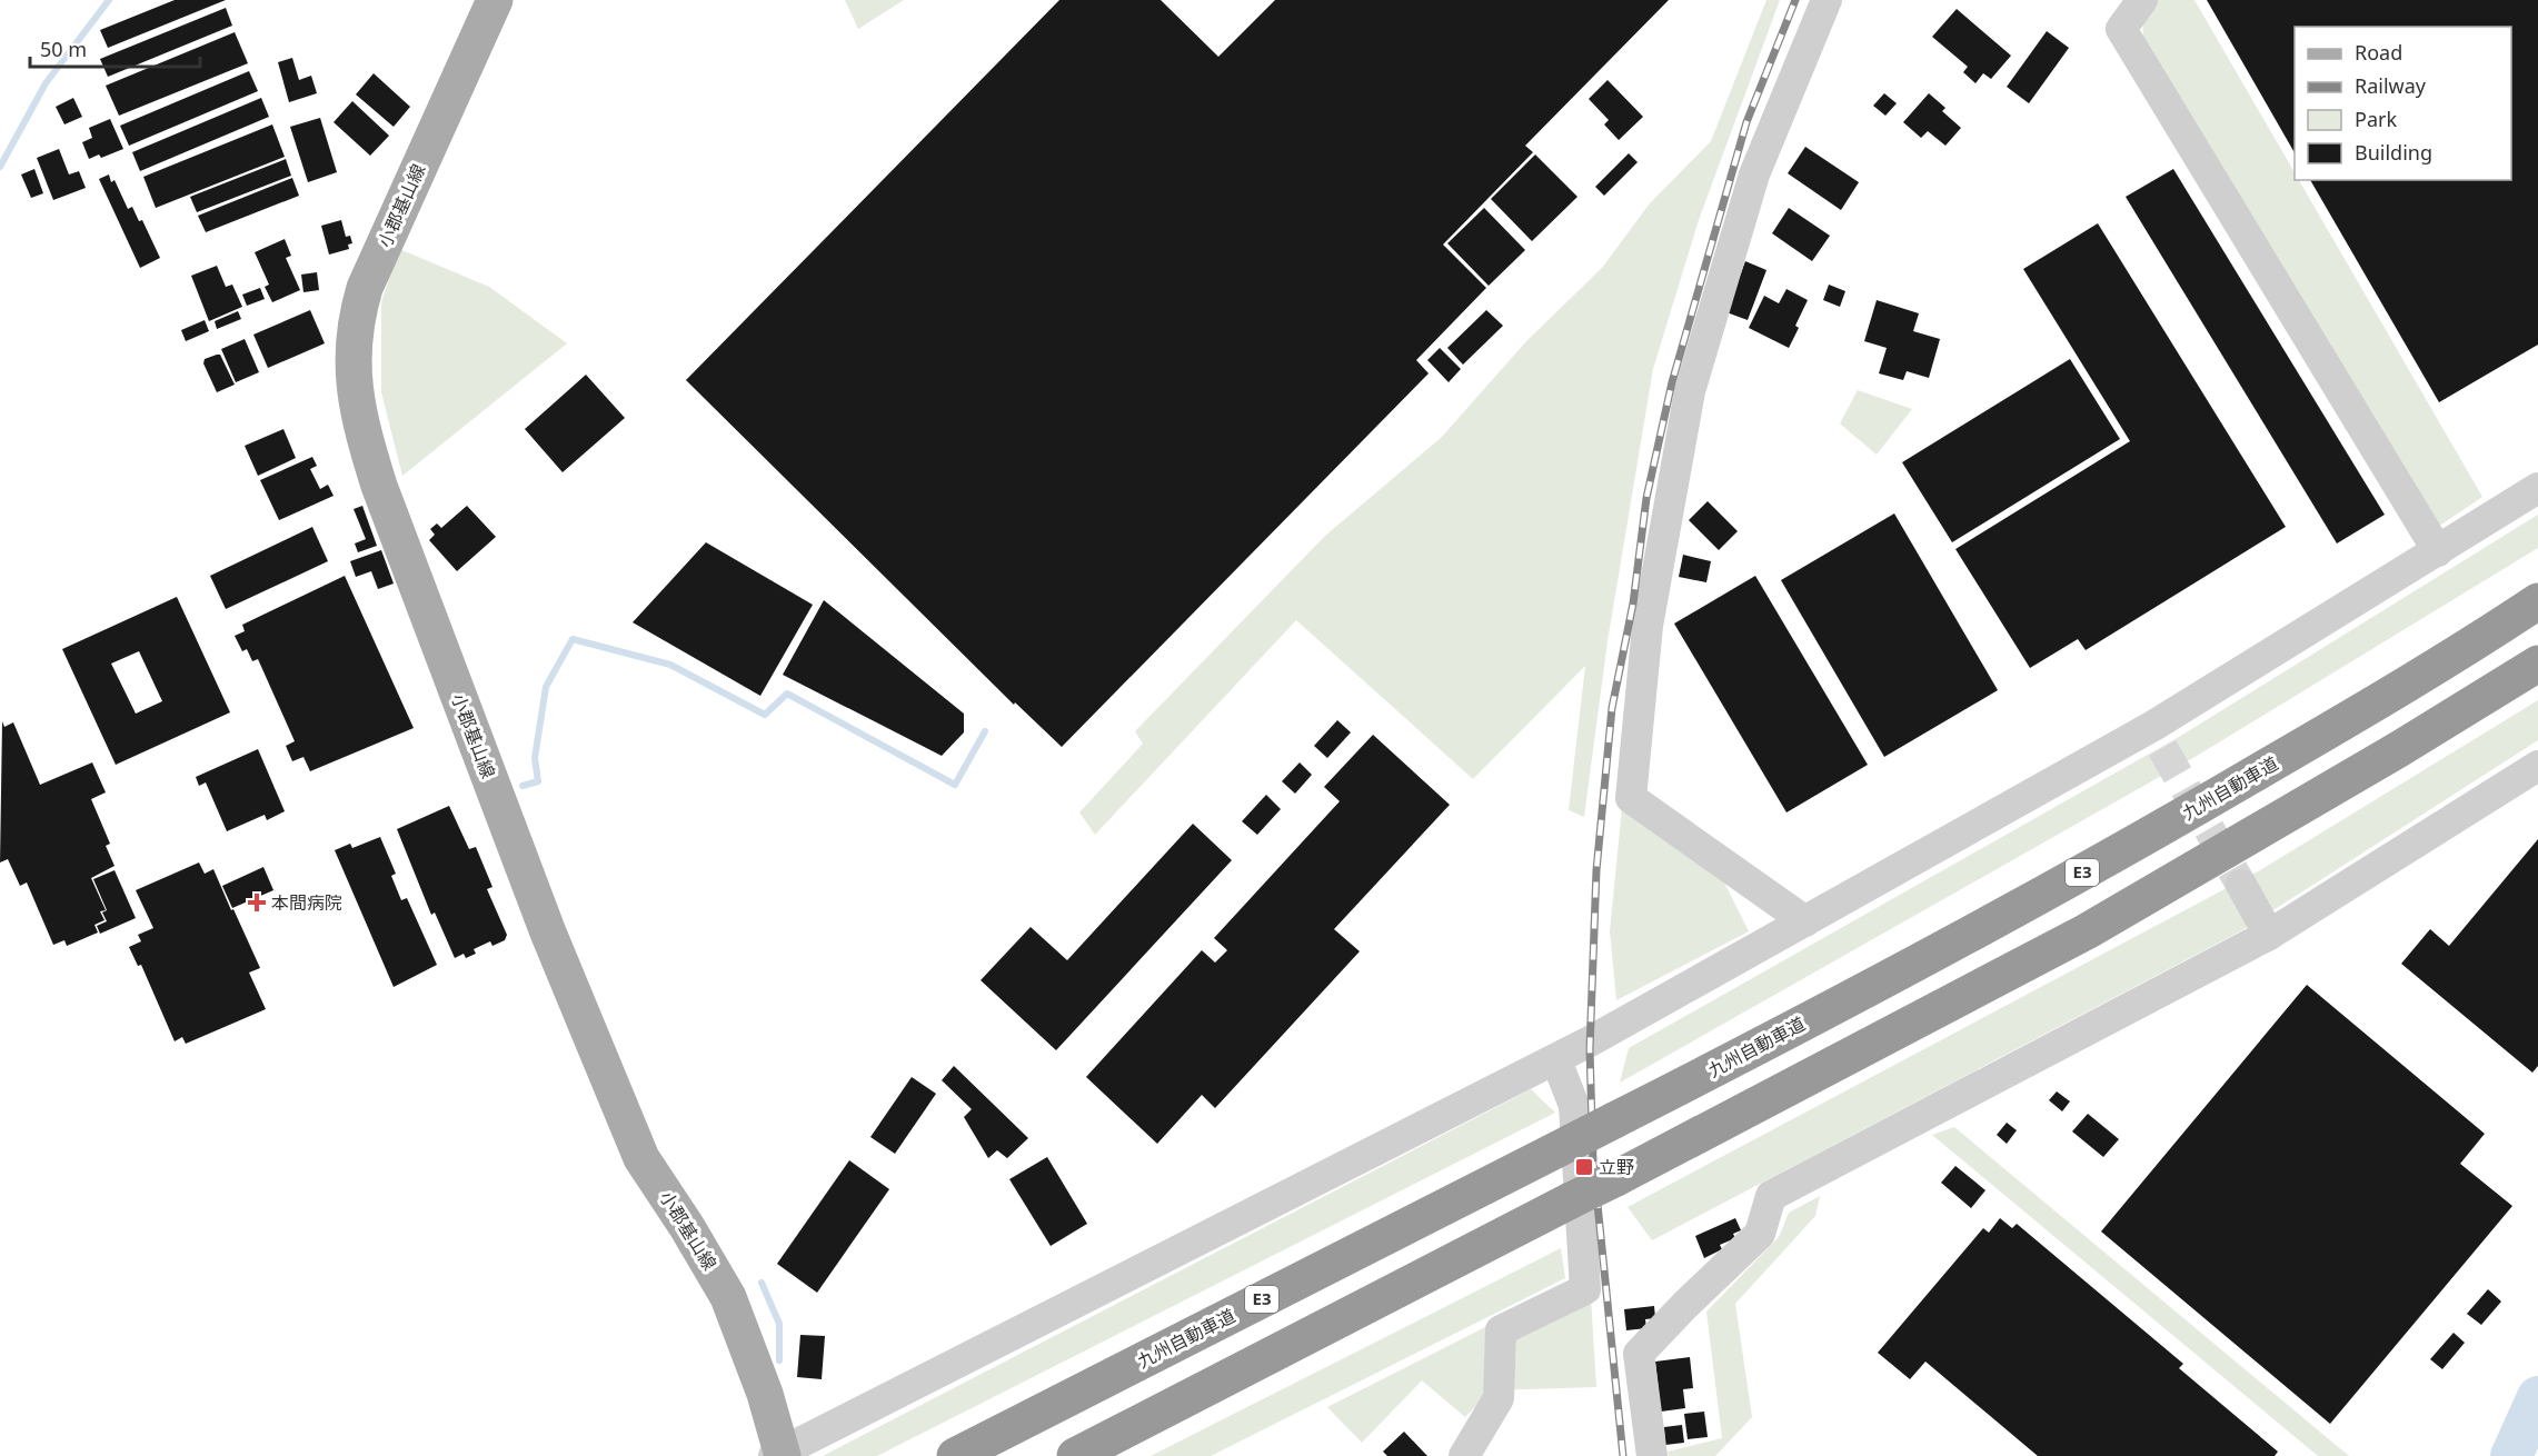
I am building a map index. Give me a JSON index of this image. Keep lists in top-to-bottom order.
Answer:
{
  "streets": {
    "highway": ["九州自動車道", "E3"],
    "main road": ["小郡基山線"]
  },
  "places": {
    "health": ["本間病院"],
    "transit": ["立野"]
  },
  "legend": [
    "Road",
    "Railway",
    "Park",
    "Building"
  ],
  "scale_bar": "50 m"
}
